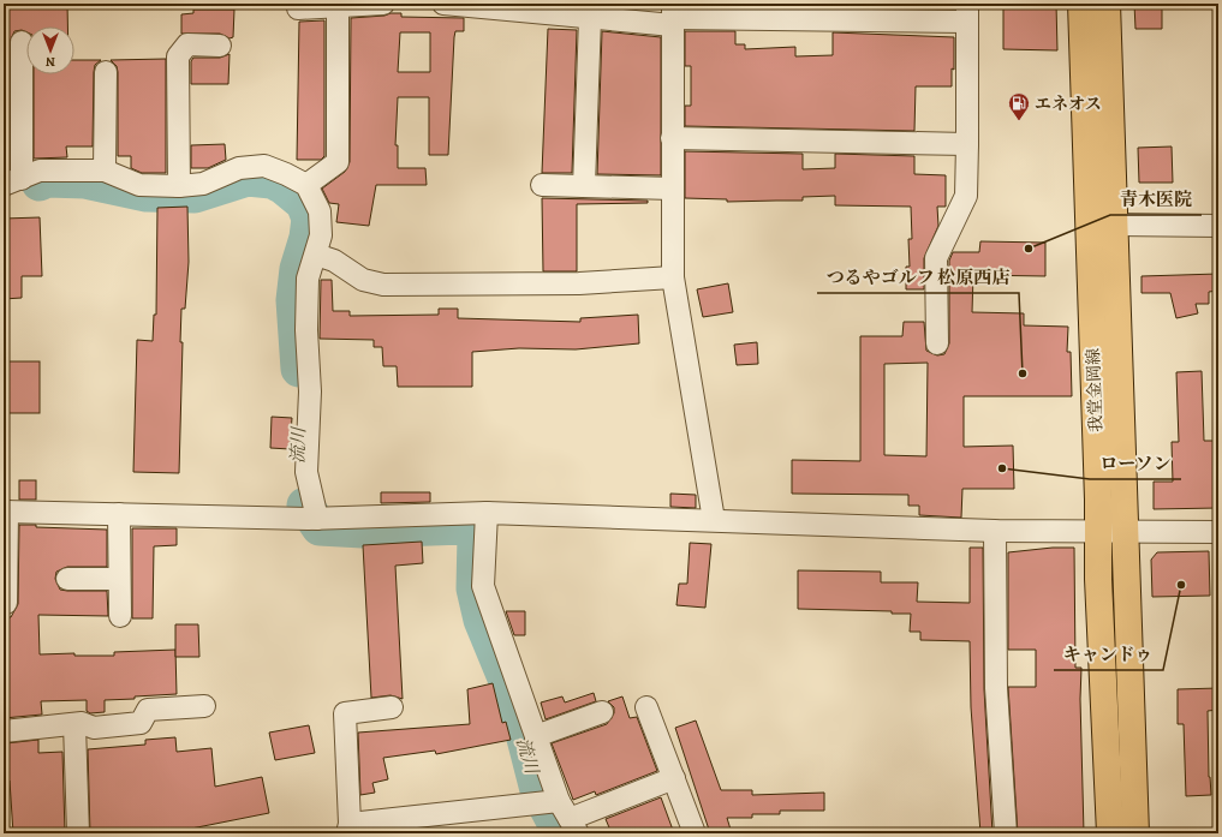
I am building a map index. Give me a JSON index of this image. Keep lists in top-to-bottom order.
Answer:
{
  "streets": {
    "main road": ["我堂金岡線"]
  },
  "water": ["流川"],
  "places": {
    "fuel station": ["エネオス"],
    "other": [
      "青木医院",
      "つるやゴルフ 松原西店",
      "ローソン",
      "キャンドゥ"
    ]
  },
  "north": "bottom"
}
